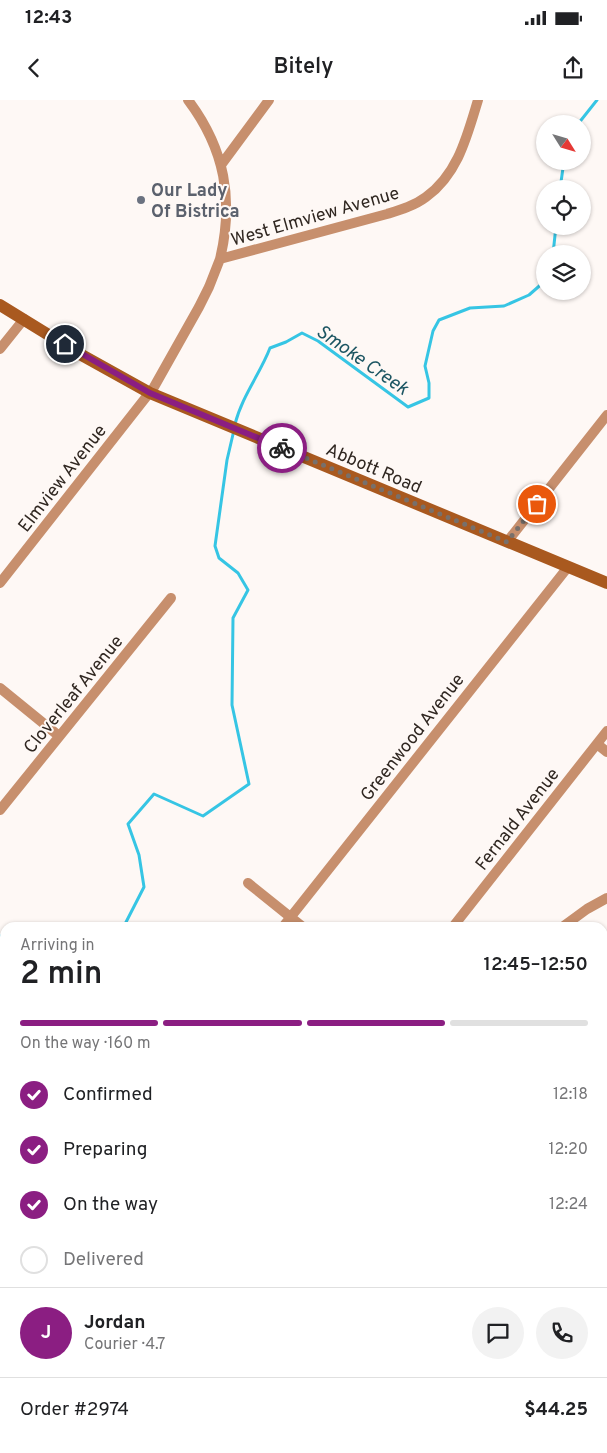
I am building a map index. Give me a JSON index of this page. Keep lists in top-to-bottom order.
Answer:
{
  "streets": {
    "street": [
      "West Elmview Avenue",
      "Abbott Road",
      "Elmview Avenue",
      "Cloverleaf Avenue",
      "Greenwood Avenue",
      "Fernald Avenue"
    ]
  },
  "crossings": [
    ["West Elmview Avenue", "Abbott Road"],
    ["West Elmview Avenue", "Elmview Avenue"],
    ["Abbott Road", "Elmview Avenue"],
    ["Abbott Road", "Greenwood Avenue"]
  ],
  "water": ["Smoke Creek"],
  "places": ["Our Lady Of Bistrica"],
  "north": "bottom right",
  "page": {
    "status": "12:43",
    "header": "Bitely",
    "heading": ["2 min", "Arriving in", "12:45–12:50"],
    "panel": [
      "Jordan",
      "Courier · 4.7",
      "Order #2974",
      "$44.25"
    ],
    "bar": "On the way · 160 m",
    "list": [
      ["Confirmed", "12:18"],
      ["Preparing", "12:20"],
      ["On the way", "12:24"],
      "Delivered"
    ],
    "round": "J"
  }
}
